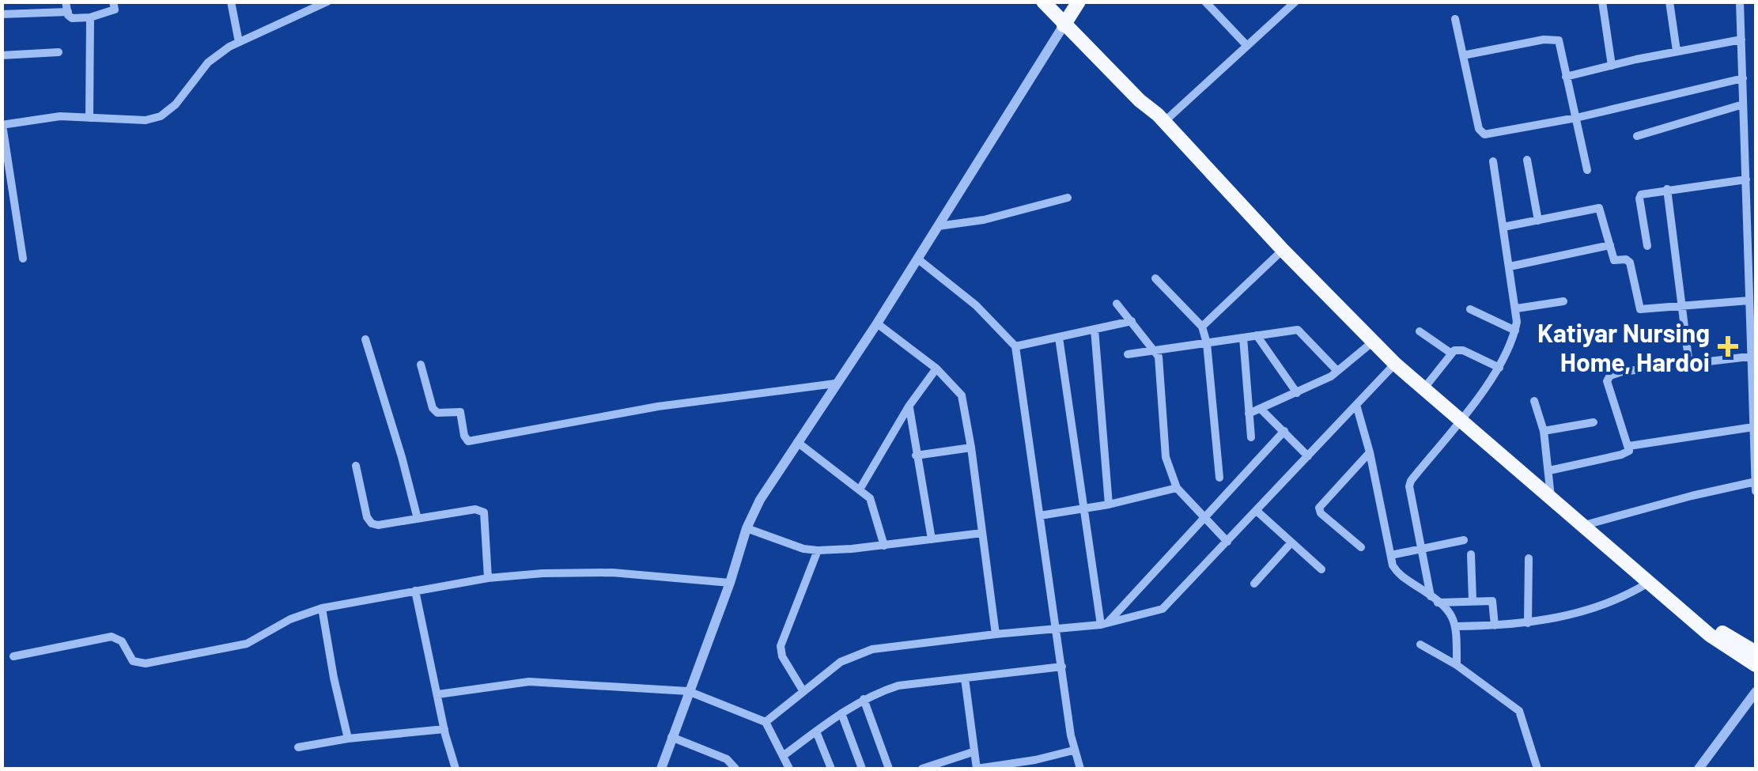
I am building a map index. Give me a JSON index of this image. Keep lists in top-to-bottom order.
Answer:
{
  "places": {
    "health": ["Katiyar Nursing Home, Hardoi"]
  }
}
